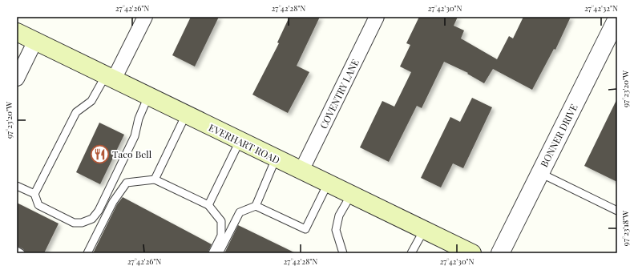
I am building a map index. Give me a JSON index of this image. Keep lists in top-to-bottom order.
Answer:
{
  "streets": {
    "main road": ["EVERHART ROAD"],
    "street": ["COVENTRY LANE", "BONNER DRIVE"]
  },
  "crossings": [
    ["COVENTRY LANE", "EVERHART ROAD"]
  ],
  "places": {
    "restaurant": ["Taco Bell"]
  },
  "coordinates": [
    "27°42'26\"N",
    "27°42'28\"N",
    "27°42'30\"N",
    "27°42'32\"N",
    "97°23'20\"W",
    "97°23'18\"W"
  ]
}
